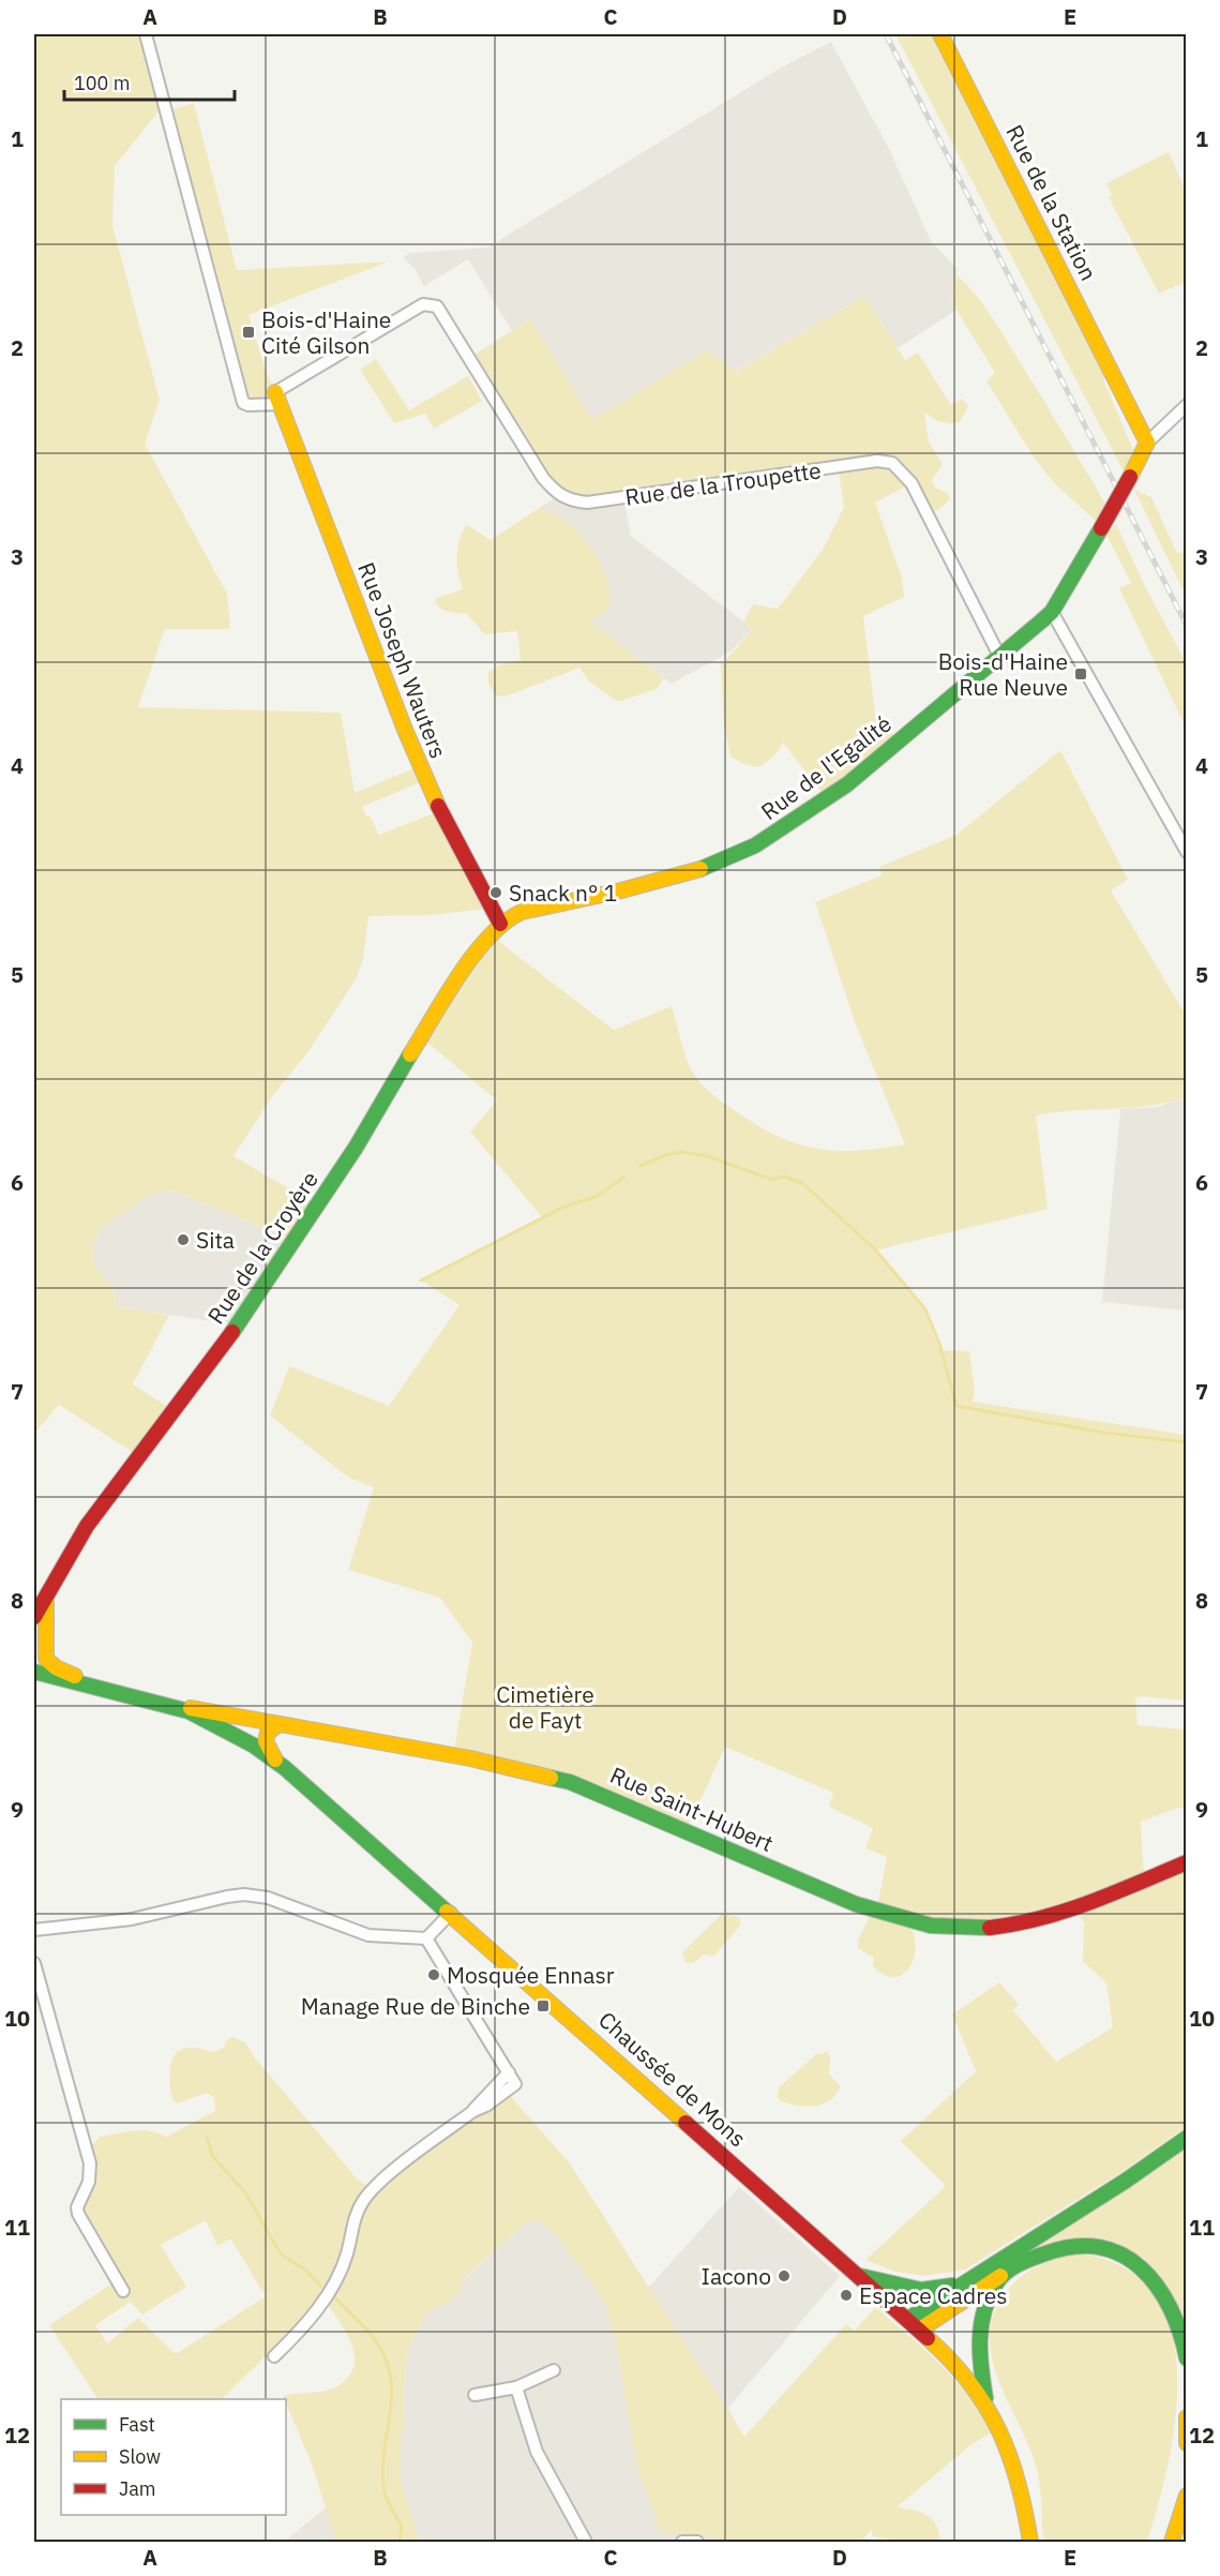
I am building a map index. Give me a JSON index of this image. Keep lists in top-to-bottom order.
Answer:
{
  "streets": {
    "main road": [
      "Rue de la Station",
      "Rue Joseph Wauters",
      "Rue de l'Egalité",
      "Rue de la Croyère",
      "Rue Saint-Hubert",
      "Chaussée de Mons"
    ],
    "street": ["Rue de la Troupette"]
  },
  "crossings": [
    ["Rue de la Station", "Rue de l'Egalité"],
    ["Rue de la Troupette", "Rue Joseph Wauters"],
    ["Rue de la Troupette", "Rue de l'Egalité"],
    ["Rue Joseph Wauters", "Rue de l'Egalité"],
    ["Rue Joseph Wauters", "Rue de la Croyère"],
    ["Rue de l'Egalité", "Rue de la Croyère"]
  ],
  "parks": ["Cimetière de Fayt"],
  "places": {
    "transit": ["Bois-d'Haine Cité Gilson", "Bois-d'Haine Rue Neuve", "Manage Rue de Binche"],
    "other": [
      "Snack n° 1",
      "Sita",
      "Mosquée Ennasr",
      "Iacono",
      "Espace Cadres"
    ]
  },
  "legend": ["Fast", "Slow", "Jam"],
  "scale_bar": "100 m",
  "grid": {
    "columns": [
      "A",
      "B",
      "C",
      "D",
      "E"
    ],
    "rows": [
      "1",
      "2",
      "3",
      "4",
      "5",
      "6",
      "7",
      "8",
      "9",
      "10",
      "11",
      "12"
    ]
  }
}
